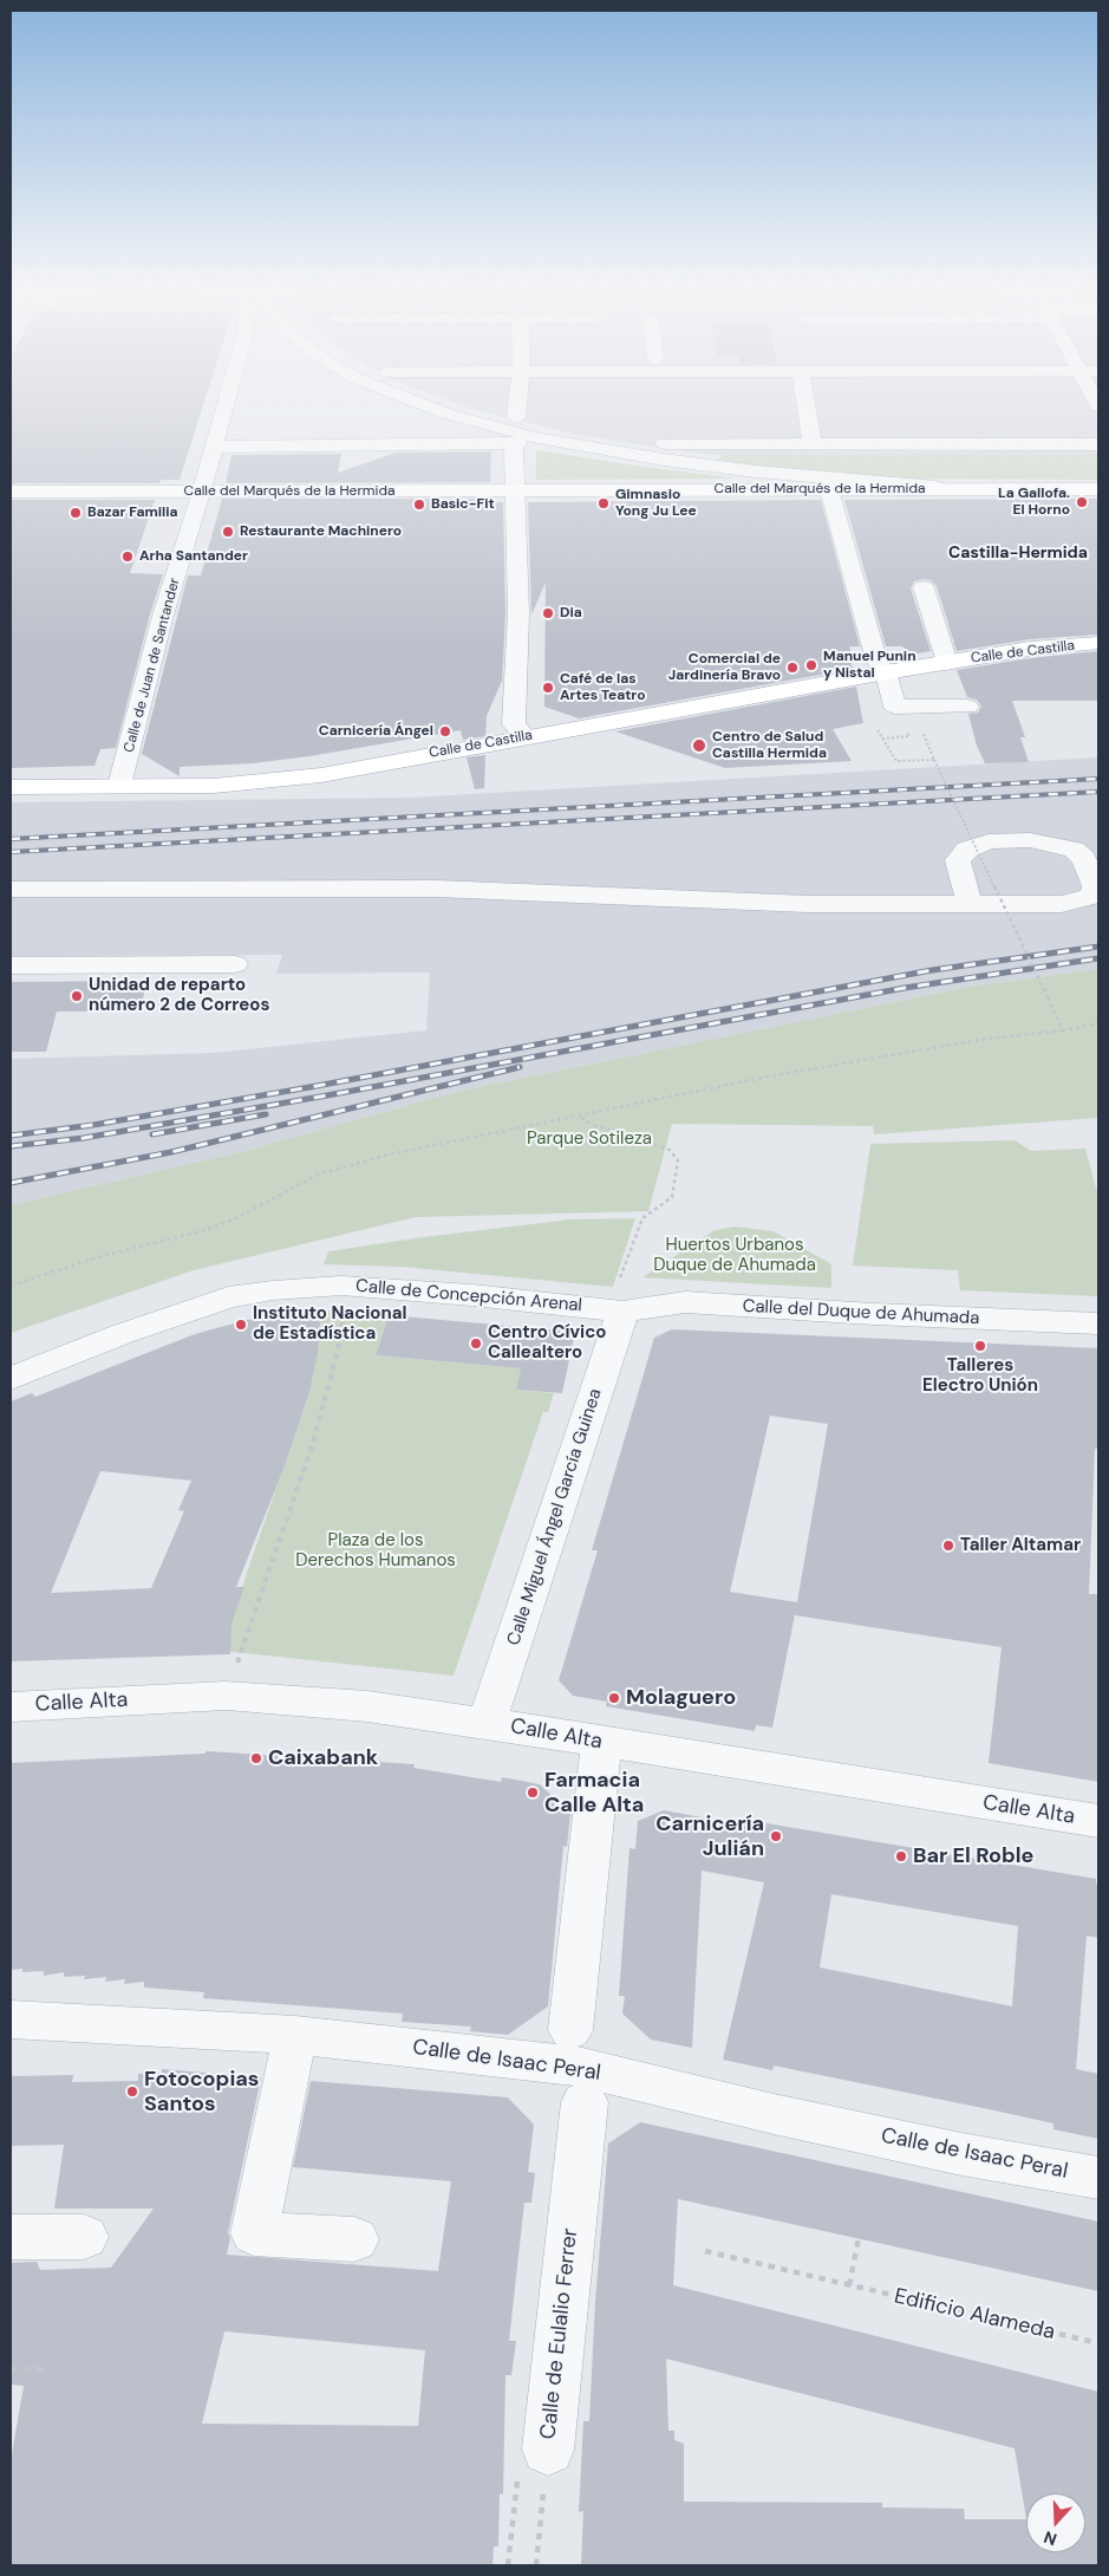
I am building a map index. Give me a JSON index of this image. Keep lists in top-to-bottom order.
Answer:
{
  "streets": {
    "main road": ["Calle del Marqués de la Hermida", "Calle de Castilla"],
    "street": [
      "Calle de Juan de Santander",
      "Calle de Concepción Arenal",
      "Calle del Duque de Ahumada",
      "Calle Miguel Ángel García Guinea",
      "Calle Alta",
      "Calle de Isaac Peral",
      "Calle de Eulalio Ferrer"
    ],
    "path": ["Edificio Alameda"]
  },
  "crossings": [
    ["Calle del Marqués de la Hermida", "Calle de Juan de Santander"],
    ["Calle de Castilla", "Calle de Juan de Santander"],
    ["Calle de Concepción Arenal", "Calle del Duque de Ahumada"],
    ["Calle de Concepción Arenal", "Calle Miguel Ángel García Guinea"],
    ["Calle del Duque de Ahumada", "Calle Miguel Ángel García Guinea"],
    ["Calle Miguel Ángel García Guinea", "Calle Alta"]
  ],
  "districts": ["Castilla-Hermida"],
  "parks": ["Parque Sotileza", "Huertos Urbanos Duque de Ahumada", "Plaza de los Derechos Humanos"],
  "places": [
    "La Gallofa. El Horno",
    "Gimnasio Yong Ju Lee",
    "Basic-Fit",
    "Bazar Familia",
    "Restaurante Machinero",
    "Arha Santander",
    "Dia",
    "Manuel Punin y Nistal",
    "Comercial de Jardinería Bravo",
    "Café de las Artes Teatro",
    "Carnicería Ángel",
    "Centro de Salud Castilla Hermida",
    "Unidad de reparto número 2 de Correos",
    "Instituto Nacional de Estadística",
    "Centro Cívico Callealtero",
    "Talleres Electro Unión",
    "Taller Altamar",
    "Molaguero",
    "Caixabank",
    "Farmacia Calle Alta",
    "Carnicería Julián",
    "Bar El Roble",
    "Fotocopias Santos"
  ],
  "north": "bottom"
}
